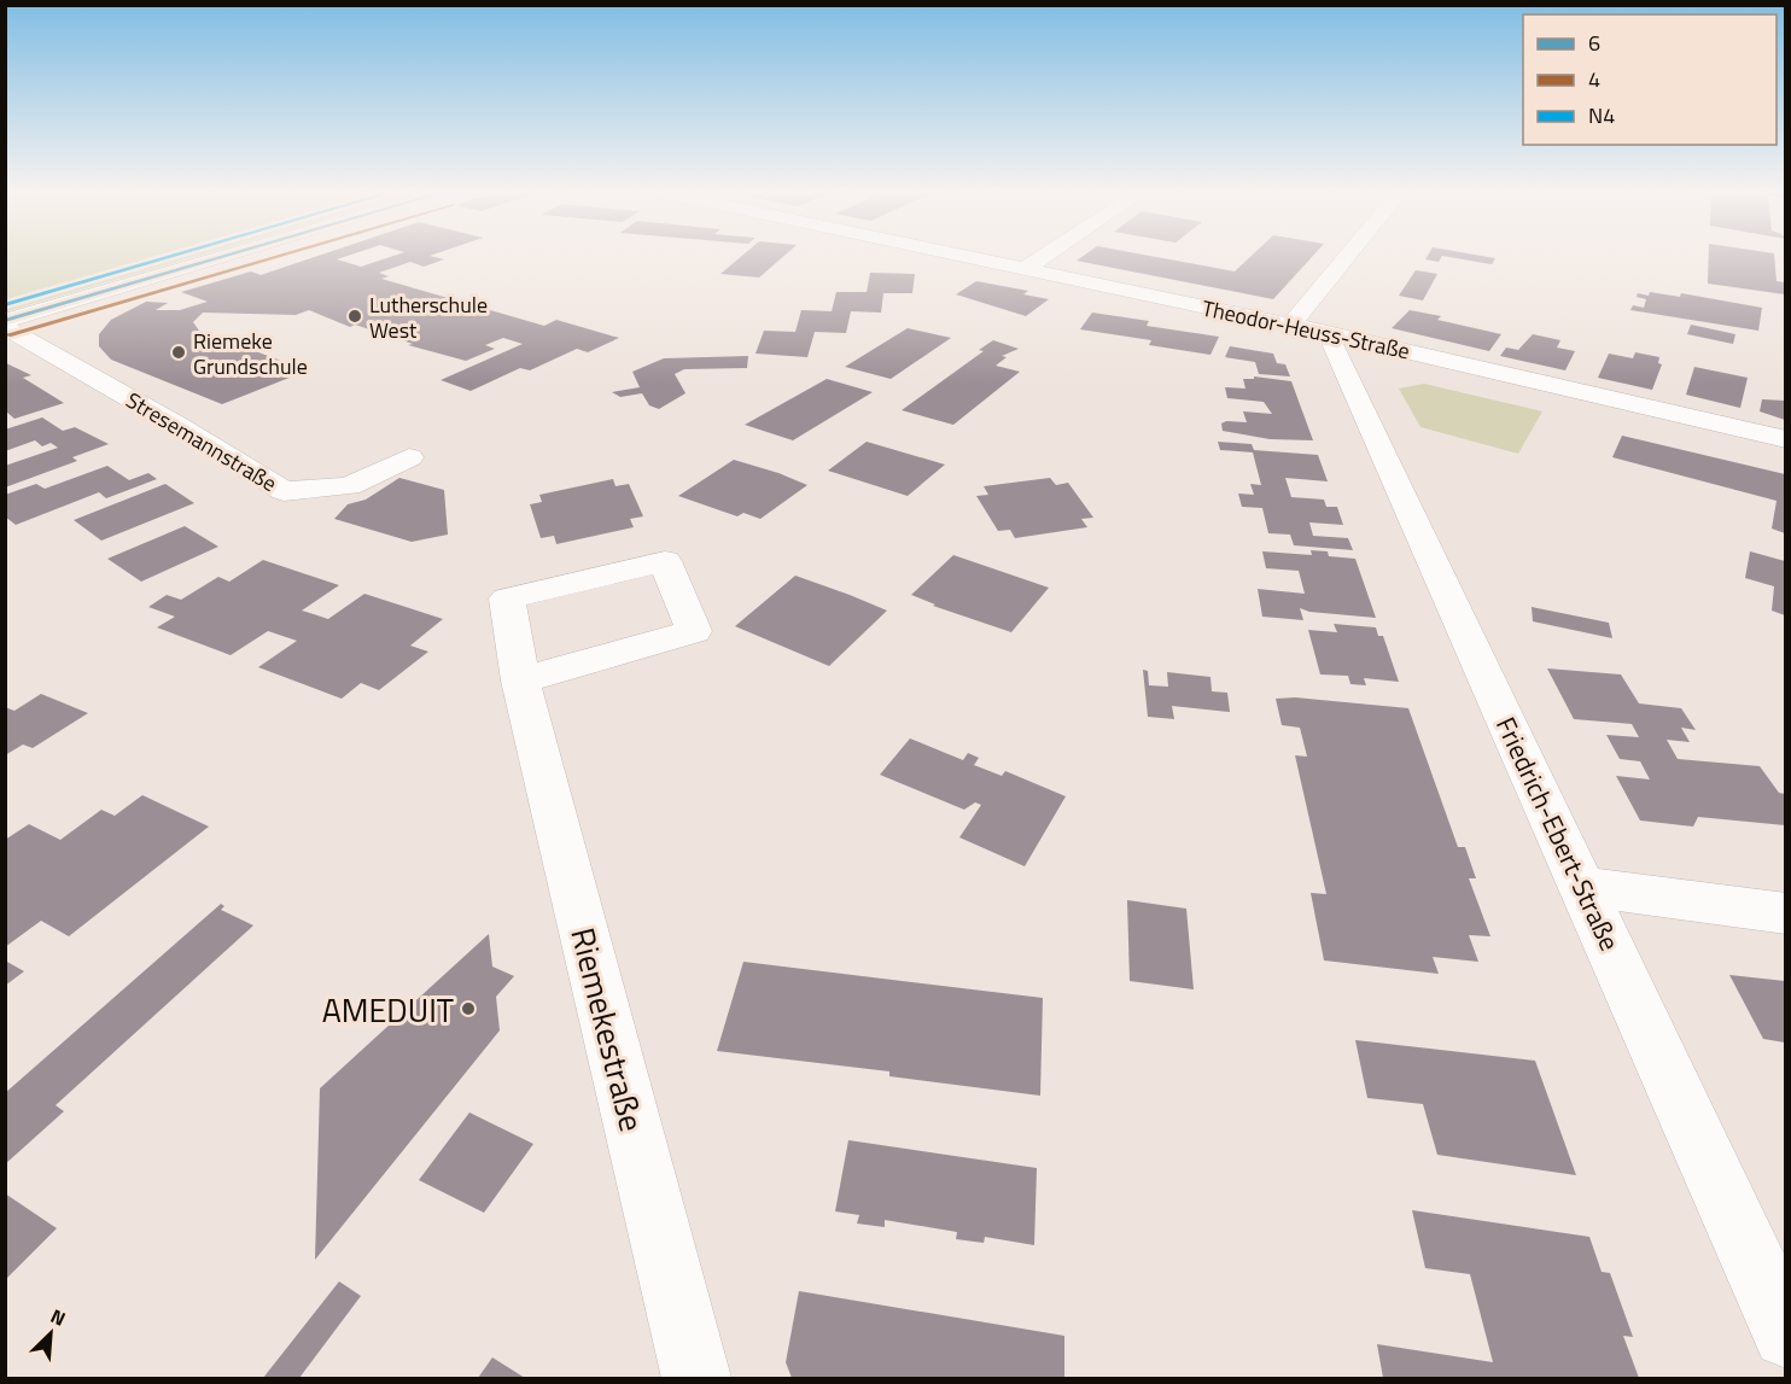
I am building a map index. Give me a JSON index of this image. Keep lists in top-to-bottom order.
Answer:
{
  "streets": {
    "street": [
      "Theodor-Heuss-Straße",
      "Stresemannstraße",
      "Friedrich-Ebert-Straße",
      "Riemekestraße"
    ]
  },
  "crossings": [
    ["Theodor-Heuss-Straße", "Friedrich-Ebert-Straße"]
  ],
  "places": ["Lutherschule West", "Riemeke Grundschule", "AMEDUIT"],
  "lines": ["transit line 6", "transit line 4", "transit line N4"],
  "legend": ["6", "4", "N4"],
  "north": "top right"
}
